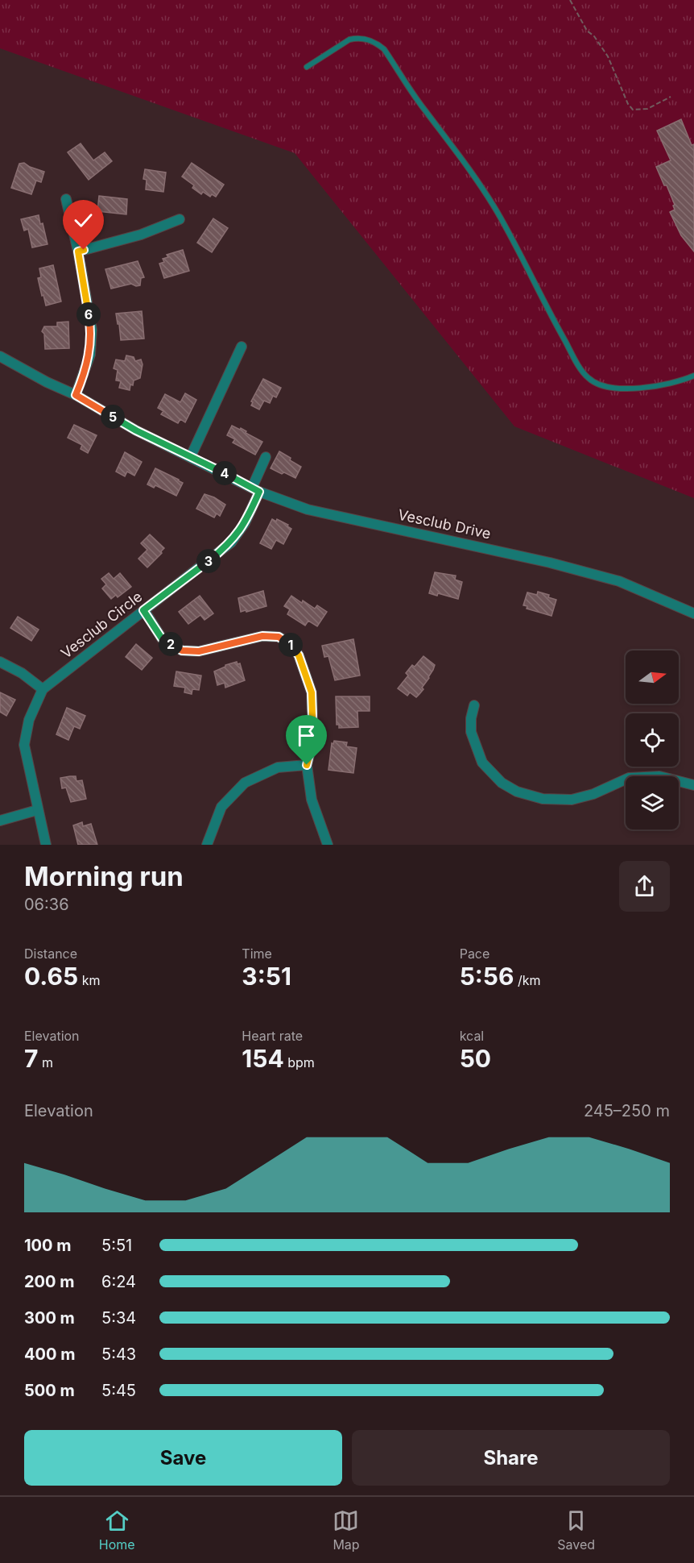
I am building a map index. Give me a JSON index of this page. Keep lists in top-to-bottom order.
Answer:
{
  "streets": {
    "street": ["Vesclub Drive", "Vesclub Circle"]
  },
  "crossings": [
    ["Vesclub Drive", "Vesclub Circle"]
  ],
  "north": "right",
  "page": {
    "pins": [
      "6",
      "5",
      "4",
      "3",
      "2",
      "1"
    ],
    "heading": ["Morning run", "06:36"],
    "stats": [
      ["Distance", "0.65 km"],
      ["Time", "3:51"],
      ["Pace", "5:56 /km"],
      ["Elevation", "7 m"],
      ["Heart rate", "154 bpm"],
      ["kcal", "50"]
    ],
    "chart": ["Elevation", "245–250 m"],
    "list": [
      {
        "name": "100 m",
        "note": "5:51"
      },
      {
        "name": "200 m",
        "note": "6:24"
      },
      {
        "name": "300 m",
        "note": "5:34"
      },
      {
        "name": "400 m",
        "note": "5:43"
      },
      {
        "name": "500 m",
        "note": "5:45"
      }
    ],
    "buttons": ["Save", "Share"],
    "tabs": ["Home", "Map", "Saved"]
  }
}
